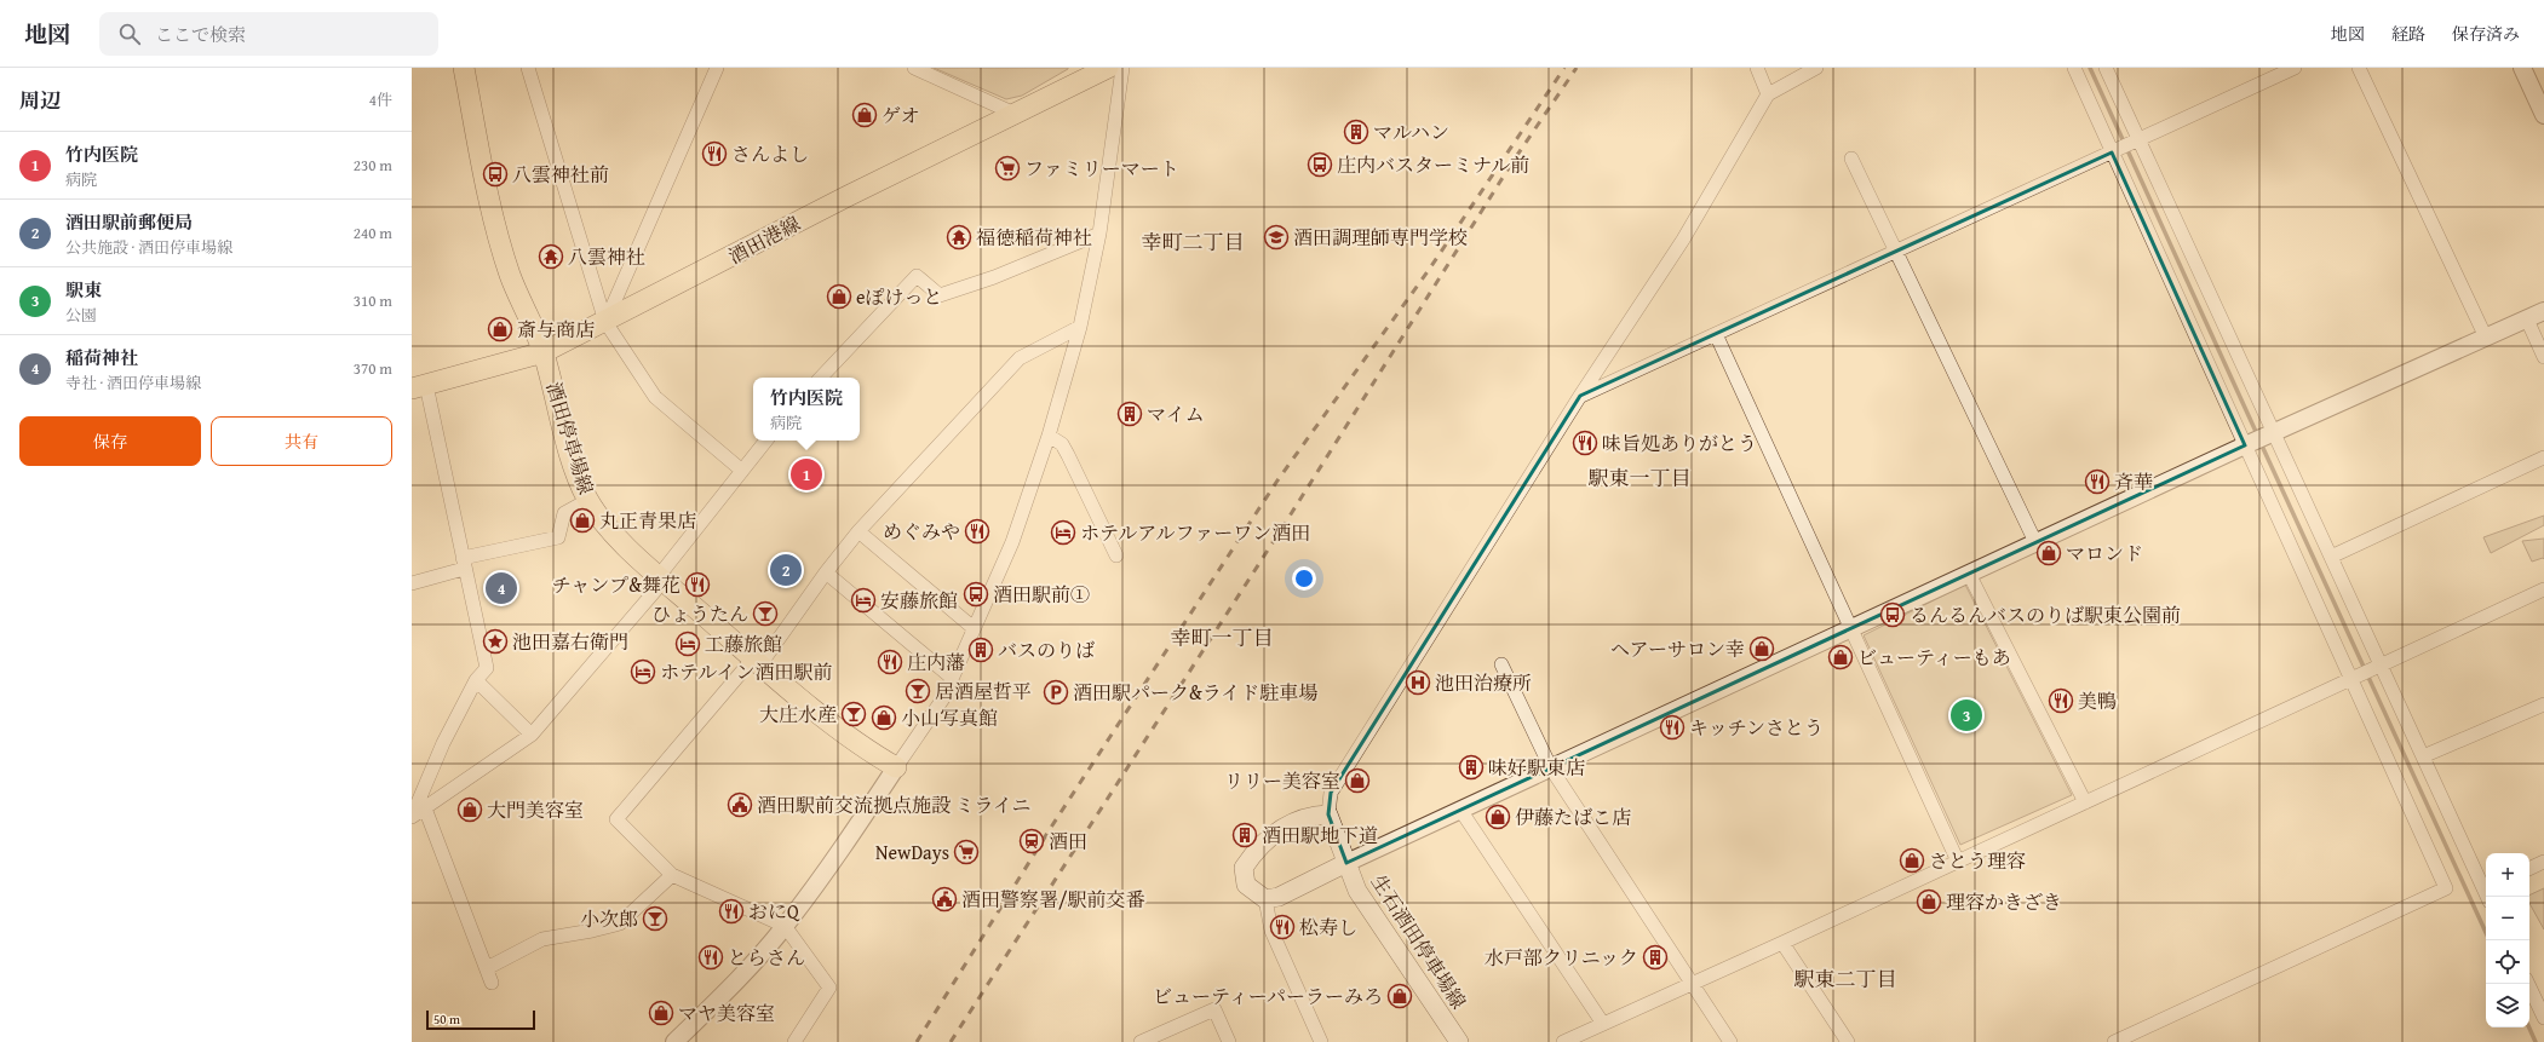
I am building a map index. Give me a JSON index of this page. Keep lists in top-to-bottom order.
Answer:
{
  "streets": {
    "main road": ["酒田港線", "酒田停車場線", "生石酒田停車場線"]
  },
  "crossings": [
    ["酒田港線", "酒田停車場線"]
  ],
  "districts": [
    "幸町二丁目",
    "駅東一丁目",
    "幸町一丁目",
    "駅東二丁目"
  ],
  "places": {
    "shop": [
      "ゲオ",
      "eぽけっと",
      "斎与商店",
      "丸正青果店",
      "マロンド",
      "ヘアーサロン幸",
      "ビューティーもあ",
      "小山写真館",
      "リリー美容室",
      "大門美容室",
      "伊藤たばこ店",
      "さとう理容",
      "理容かきざき",
      "ビューティーパーラーみろ",
      "マヤ美容室"
    ],
    "building": [
      "マルハン",
      "マイム",
      "バスのりば",
      "味好駅東店",
      "酒田駅地下道",
      "水戸部クリニック"
    ],
    "restaurant": [
      "さんよし",
      "味旨処ありがとう",
      "斉華",
      "めぐみや",
      "チャンプ&舞花",
      "庄内藩",
      "美鴨",
      "キッチンさとう",
      "おにQ",
      "松寿し",
      "とらさん"
    ],
    "bus stop": [
      "庄内バスターミナル前",
      "八雲神社前",
      "酒田駅前①",
      "るんるんバスのりば駅東公園前"
    ],
    "supermarket": ["ファミリーマート", "NewDays"],
    "temple": ["福徳稲荷神社", "八雲神社"],
    "school or university": ["酒田調理師専門学校"],
    "hotel": [
      "ホテルアルファーワン酒田",
      "安藤旅館",
      "工藤旅館",
      "ホテルイン酒田駅前"
    ],
    "bar": [
      "ひょうたん",
      "居酒屋哲平",
      "大庄水産",
      "小次郎"
    ],
    "place": ["池田嘉右衛門"],
    "hospital": ["池田治療所"],
    "parking": ["酒田駅パーク&ライド駐車場"],
    "public building": ["酒田駅前交流拠点施設 ミライニ", "酒田警察署/駅前交番"],
    "station": ["酒田"]
  },
  "scale_bar": "50 m",
  "page": {
    "header": "地図",
    "search": "ここで検索",
    "nav": ["地図", "経路", "保存済み"],
    "heading": ["周辺", "4件"],
    "list": [
      {
        "mark": "1",
        "name": "竹内医院",
        "note": "病院",
        "value": "230 m"
      },
      {
        "mark": "2",
        "name": "酒田駅前郵便局",
        "note": "公共施設 · 酒田停車場線",
        "value": "240 m"
      },
      {
        "mark": "3",
        "name": "駅東",
        "note": "公園",
        "value": "310 m"
      },
      {
        "mark": "4",
        "name": "稲荷神社",
        "note": "寺社 · 酒田停車場線",
        "value": "370 m"
      }
    ],
    "popup": ["竹内医院", "病院"],
    "buttons": ["保存", "共有"],
    "pins": [
      "1",
      "2",
      "4",
      "3"
    ],
    "map_buttons": ["+", "−"],
    "scale": "50 m"
  }
}
